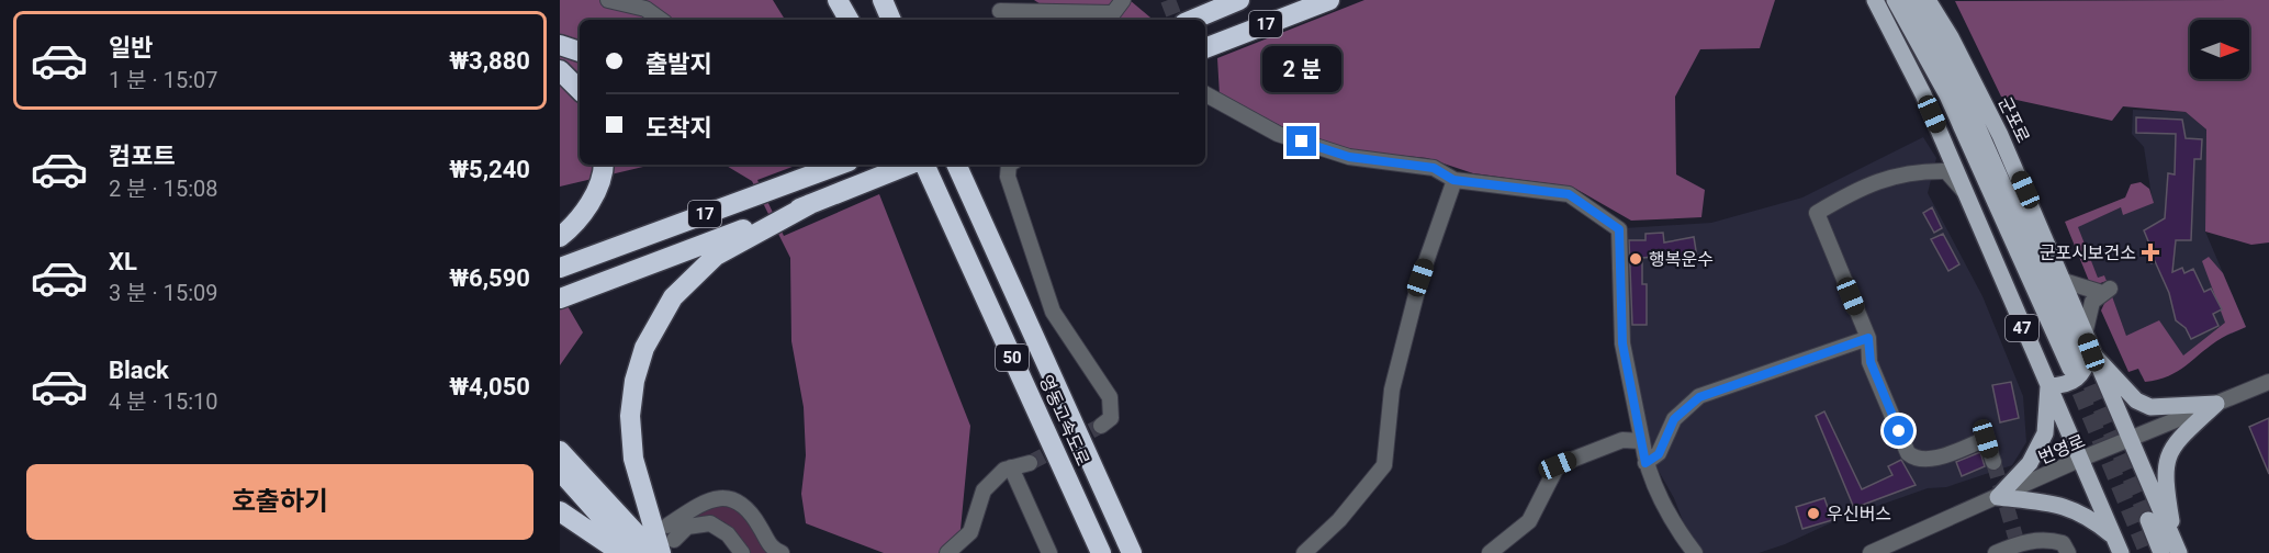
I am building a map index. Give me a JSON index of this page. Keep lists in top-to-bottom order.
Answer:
{
  "streets": {
    "highway": ["17", "50", "영동고속도로"],
    "main road": ["군포로", "47"],
    "street": ["번영로"]
  },
  "crossings": [
    ["군포로", "번영로"],
    ["47", "번영로"]
  ],
  "places": {
    "health": ["군포시보건소"],
    "other": ["행복운수", "우신버스"]
  },
  "north": "right",
  "page": {
    "list": [
      {
        "name": "일반",
        "note": "1 분 · 15:07",
        "value": "₩3,880"
      },
      {
        "name": "컴포트",
        "note": "2 분 · 15:08",
        "value": "₩5,240"
      },
      {
        "name": "XL",
        "note": "3 분 · 15:09",
        "value": "₩6,590"
      },
      {
        "name": "Black",
        "note": "4 분 · 15:10",
        "value": "₩4,050"
      }
    ],
    "banner": ["출발지", "도착지"],
    "bubble": "2 분",
    "buttons": "호출하기"
  }
}
